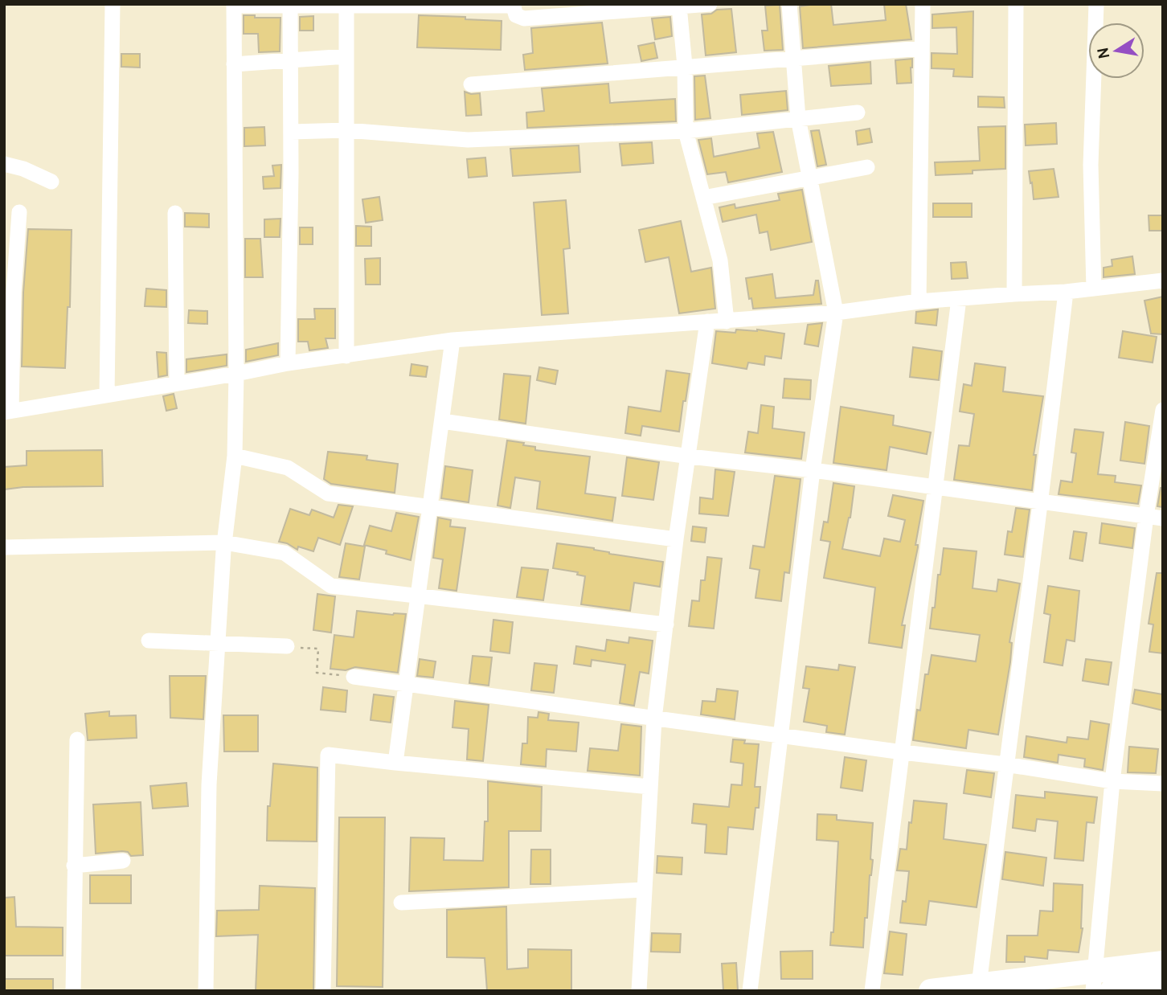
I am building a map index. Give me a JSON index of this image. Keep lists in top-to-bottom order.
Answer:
{
  "north": "left"
}
